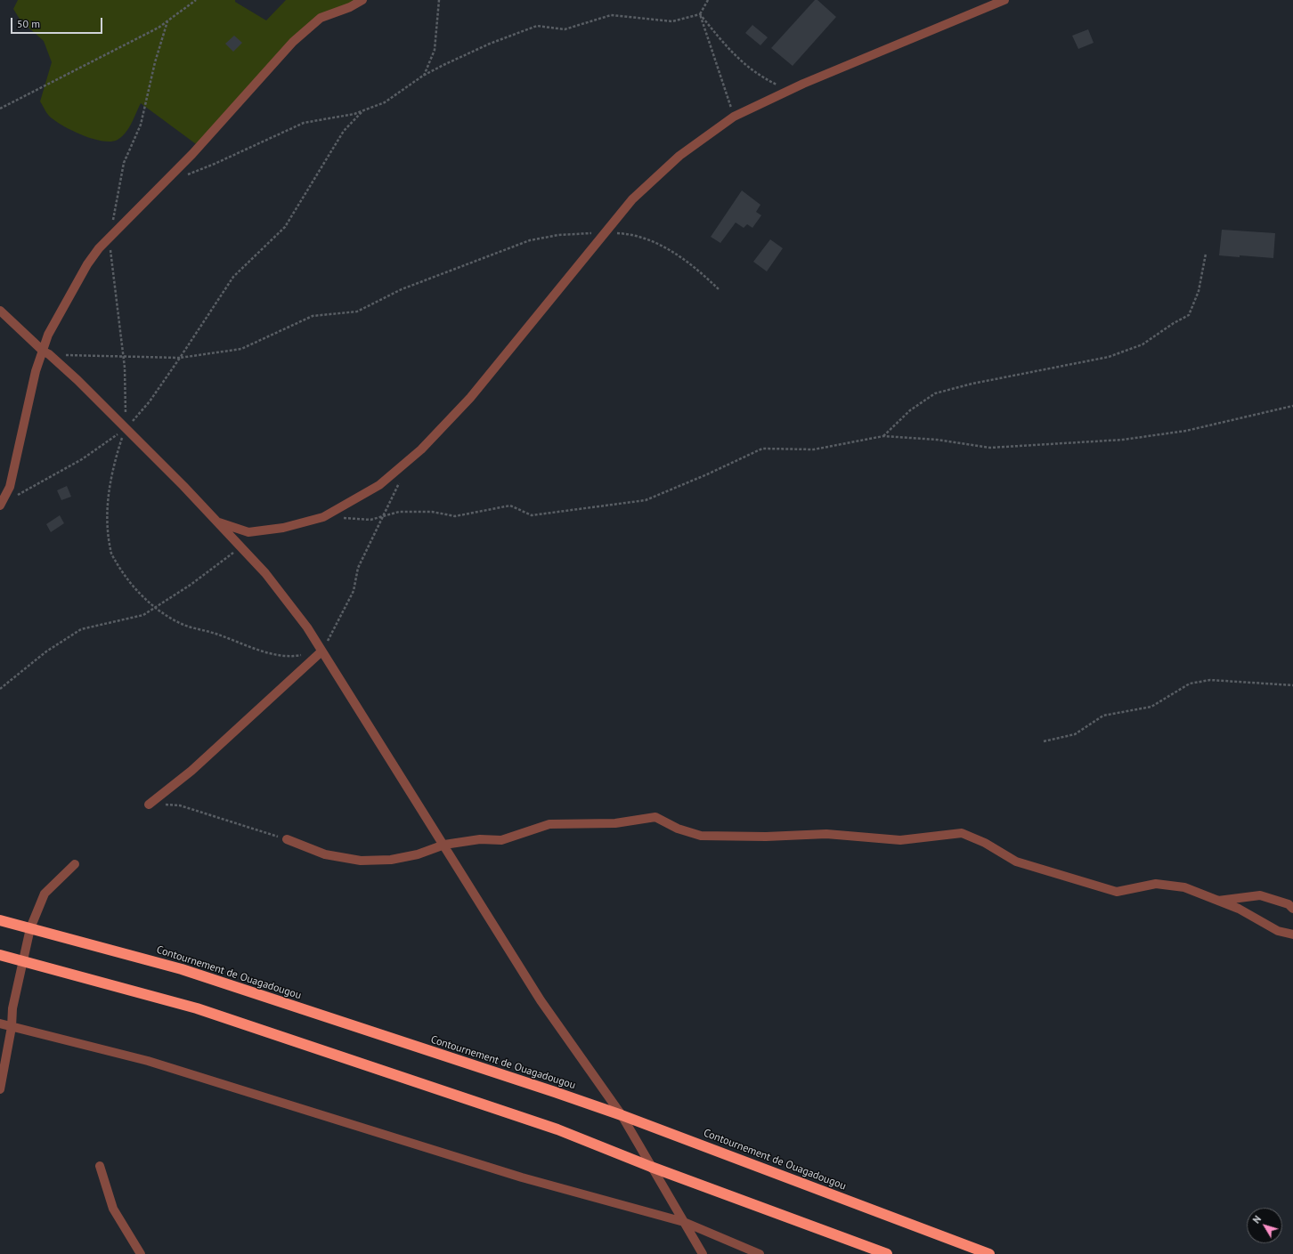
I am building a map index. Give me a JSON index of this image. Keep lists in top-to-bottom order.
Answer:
{
  "streets": {
    "highway": ["Contournement de Ouagadougou"]
  },
  "scale_bar": "50 m",
  "north": "top left"
}
